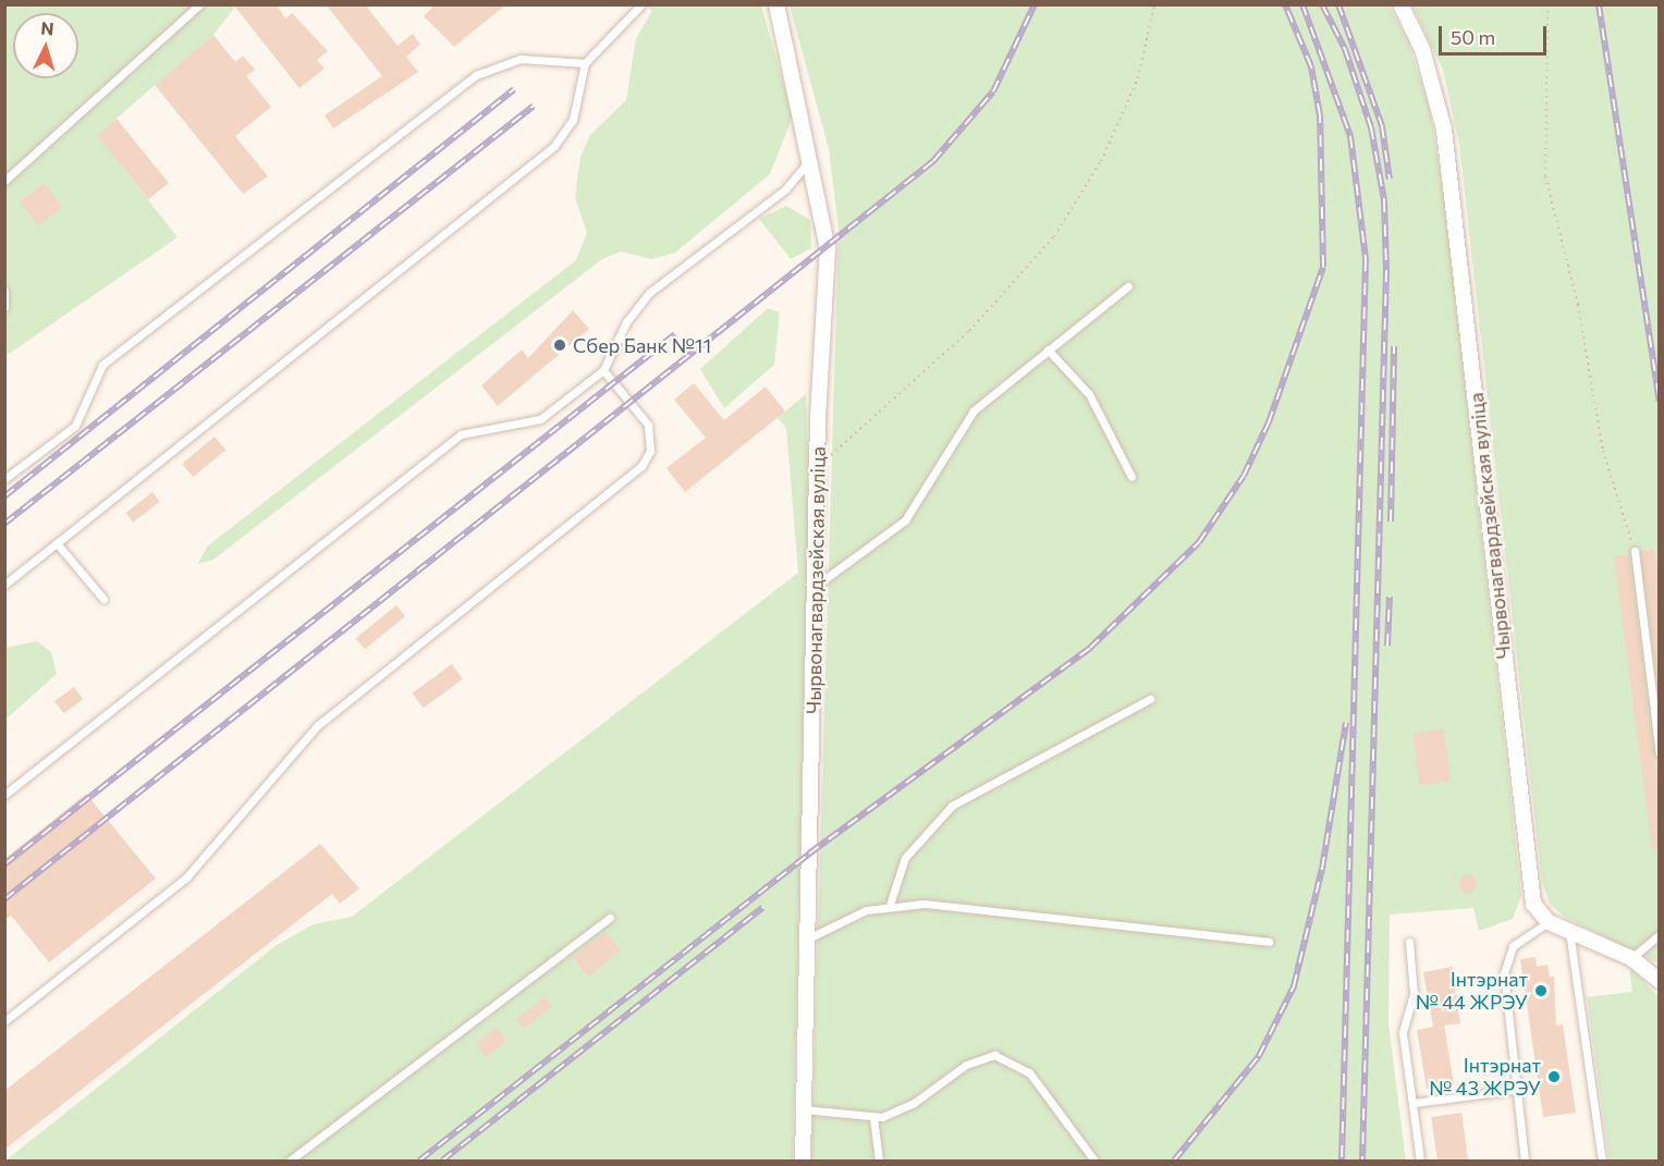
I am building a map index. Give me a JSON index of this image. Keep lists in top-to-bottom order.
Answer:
{
  "streets": {
    "street": ["Чырвонагвардзейская вуліца"]
  },
  "places": ["Сбер Банк №11", "Інтэрнат № 44 ЖРЭУ", "Інтэрнат № 43 ЖРЭУ"],
  "scale_bar": "50 m",
  "north": "top"
}
